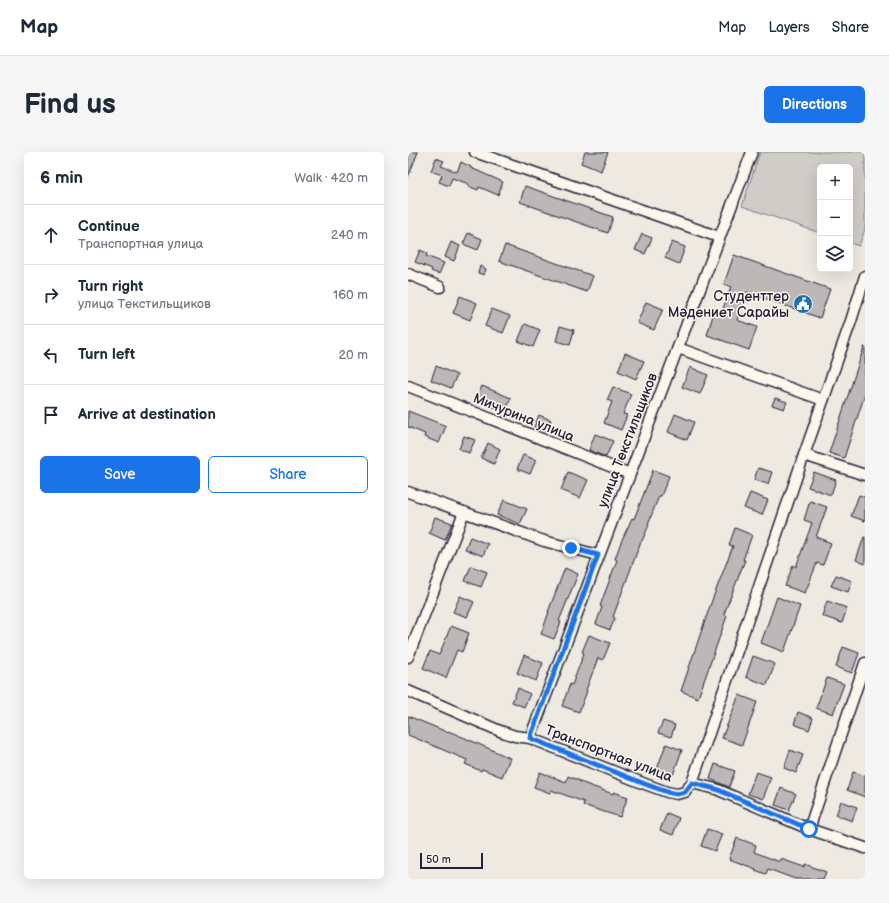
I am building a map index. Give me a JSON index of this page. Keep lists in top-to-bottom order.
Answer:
{
  "streets": {
    "street": ["Мичурина улица", "улица Текстильщиков", "Транспортная улица"]
  },
  "crossings": [
    ["Мичурина улица", "улица Текстильщиков"],
    ["улица Текстильщиков", "Транспортная улица"]
  ],
  "places": {
    "public building": ["Студенттер Мәдениет Сарайы"]
  },
  "scale_bar": "50 m",
  "page": {
    "header": "Map",
    "nav": ["Map", "Layers", "Share"],
    "buttons": [
      "Directions",
      ["Save", "Share"]
    ],
    "title": "Find us",
    "heading": ["6 min", "Walk · 420 m"],
    "map_buttons": ["+", "−"],
    "list": [
      ["Continue", "Транспортная улица", "240 m"],
      ["Turn right", "улица Текстильщиков", "160 m"],
      ["Turn left", "20 m"],
      "Arrive at destination"
    ],
    "scale": "50 m"
  }
}
